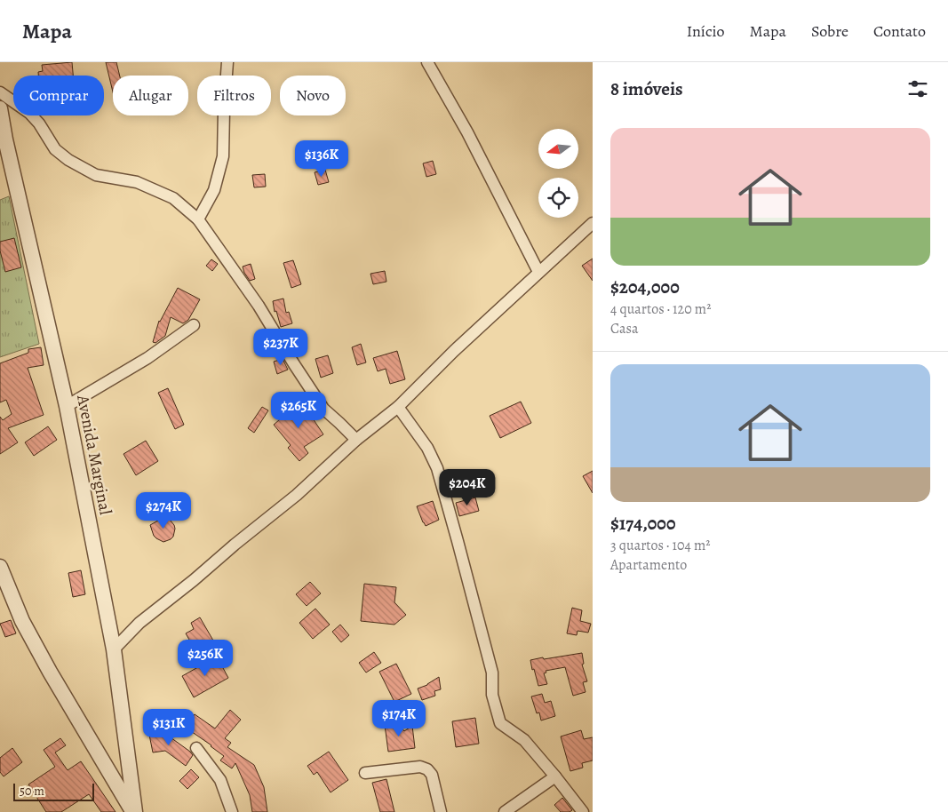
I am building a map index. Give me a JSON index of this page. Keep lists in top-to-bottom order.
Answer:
{
  "streets": {
    "street": ["Avenida Marginal"]
  },
  "scale_bar": "50 m",
  "north": "left",
  "page": {
    "header": "Mapa",
    "nav": [
      "Início",
      "Mapa",
      "Sobre",
      "Contato"
    ],
    "heading": "8 imóveis",
    "chip": [
      "Comprar",
      "Alugar",
      "Filtros",
      "Novo"
    ],
    "list": [
      {
        "name": "$204,000",
        "note": "4 quartos · 120 m² · Casa"
      },
      {
        "name": "$174,000",
        "note": "3 quartos · 104 m² · Apartamento"
      }
    ],
    "price": [
      "$136K",
      "$237K",
      "$265K",
      "$204K",
      "$274K",
      "$256K",
      "$174K",
      "$131K"
    ],
    "scale": "50 m"
  }
}
